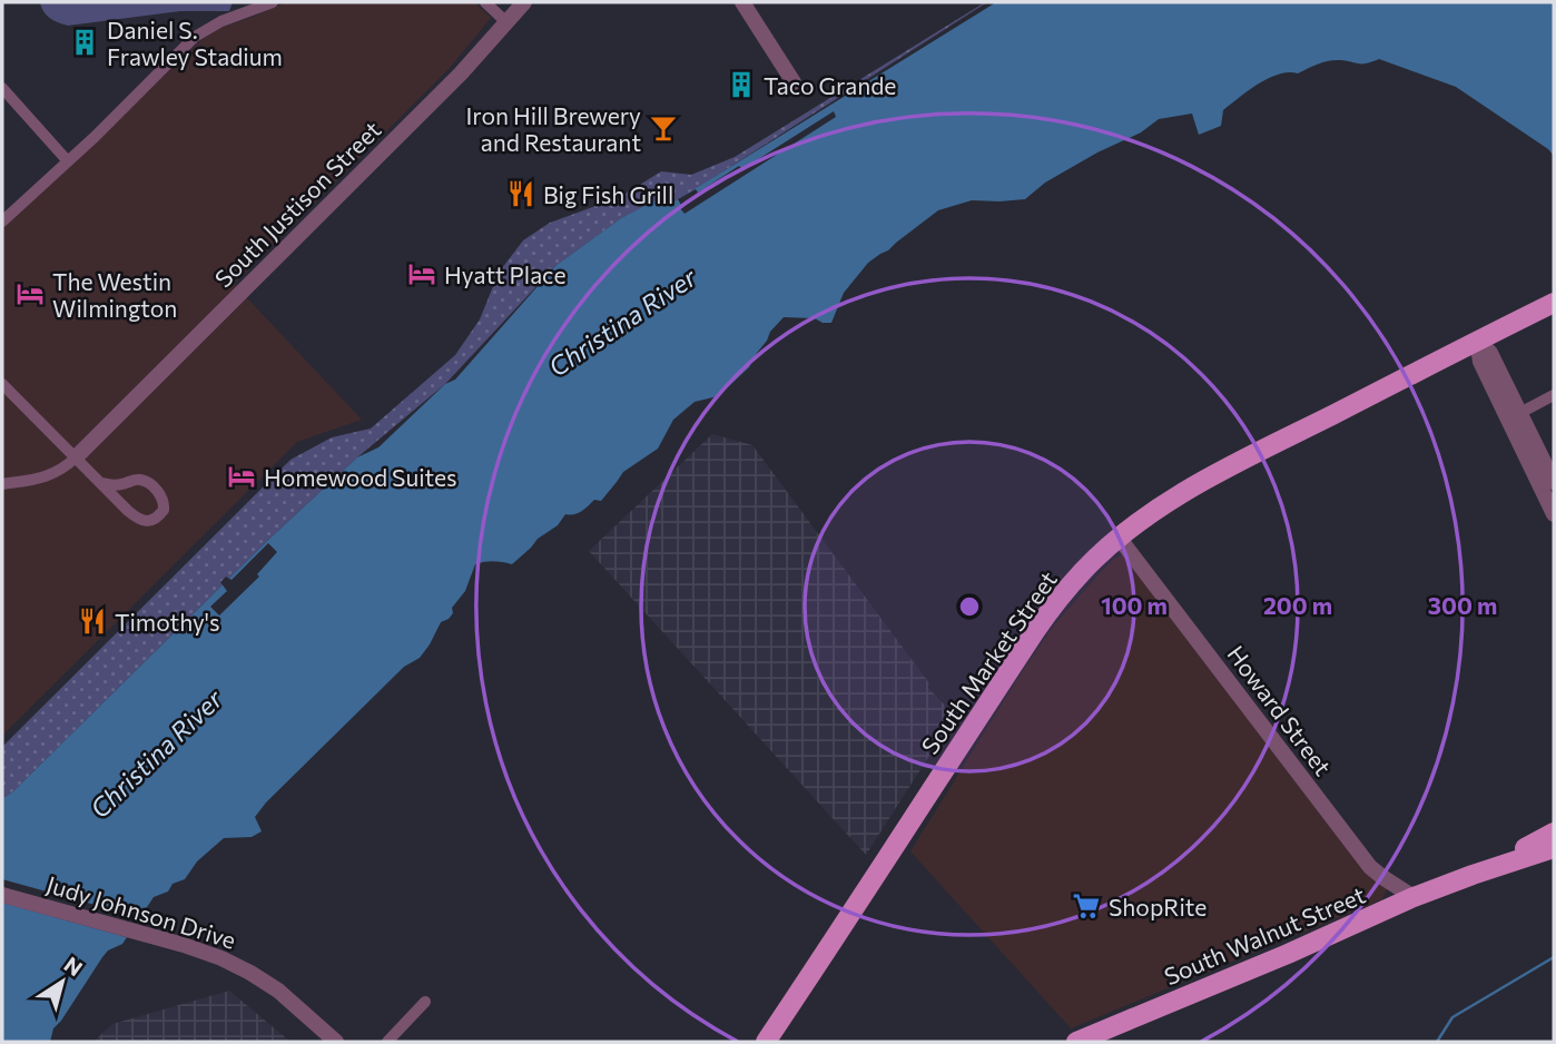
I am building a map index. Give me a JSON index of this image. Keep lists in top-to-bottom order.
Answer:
{
  "streets": {
    "main road": ["South Market Street", "South Walnut Street"],
    "street": ["South Justison Street", "Howard Street", "Judy Johnson Drive"]
  },
  "crossings": [
    ["South Market Street", "Howard Street"],
    ["Howard Street", "South Walnut Street"]
  ],
  "water": ["Christina River"],
  "places": {
    "building": ["Daniel S. Frawley Stadium", "Taco Grande"],
    "bar": ["Iron Hill Brewery and Restaurant"],
    "restaurant": ["Big Fish Grill", "Timothy's"],
    "hotel": ["Hyatt Place", "The Westin Wilmington", "Homewood Suites"],
    "supermarket": ["ShopRite"]
  },
  "north": "top right",
  "rings": ["100 m", "200 m", "300 m"]
}
